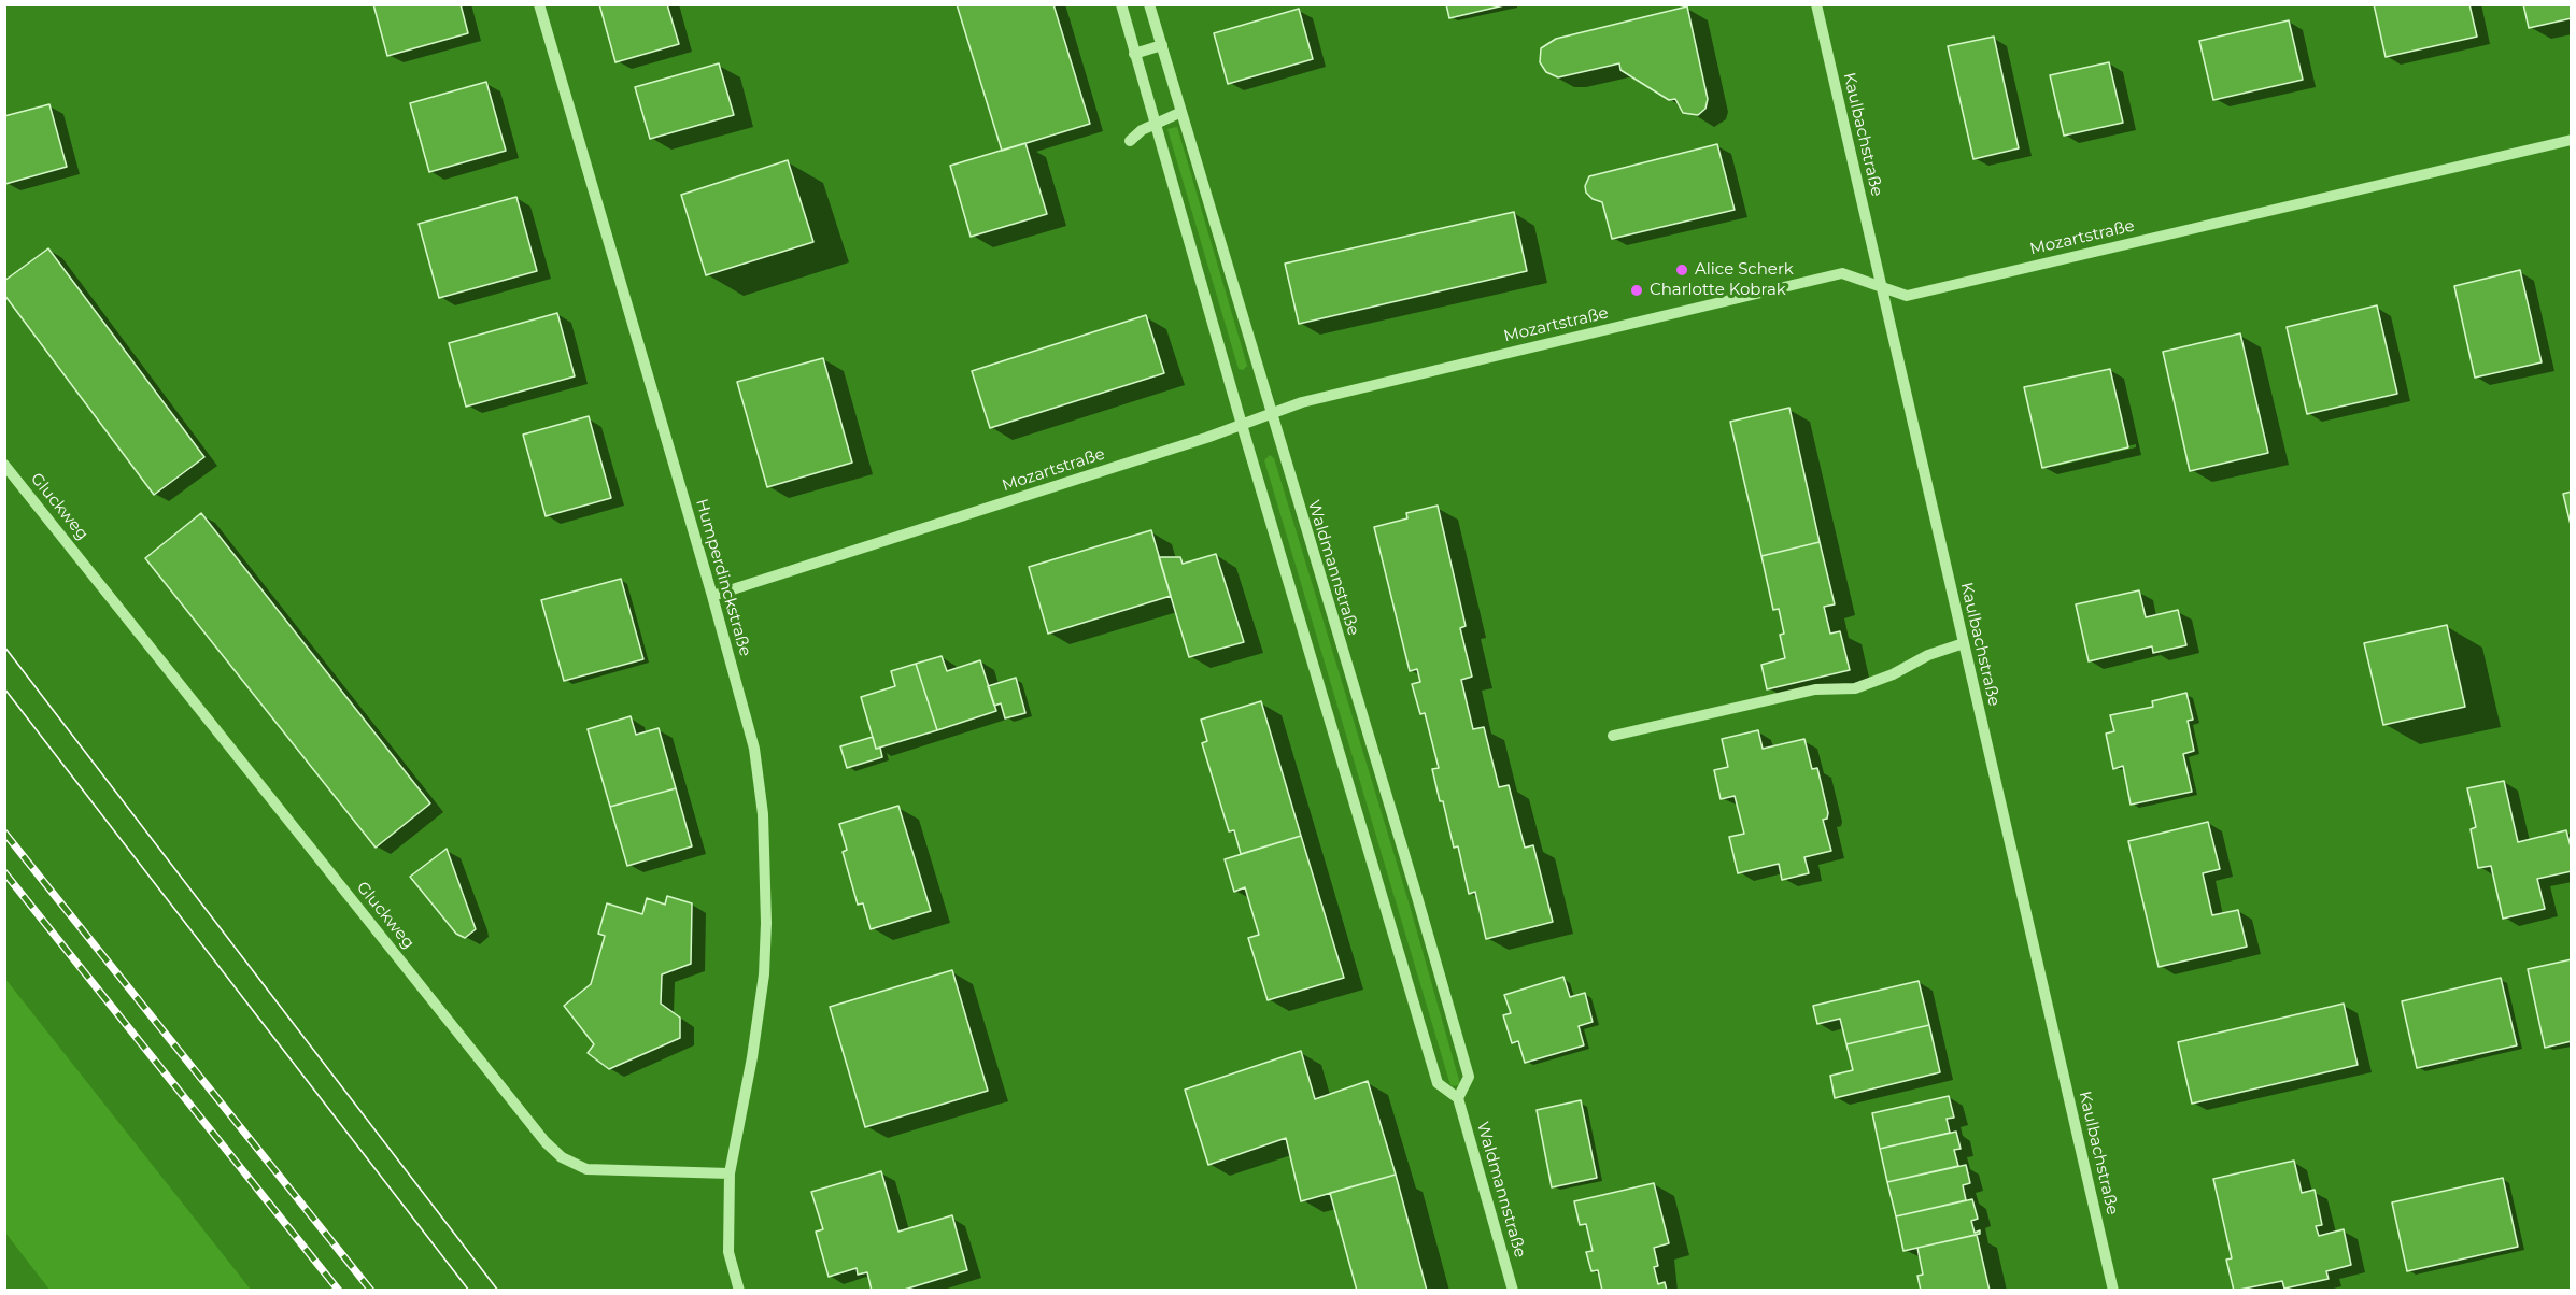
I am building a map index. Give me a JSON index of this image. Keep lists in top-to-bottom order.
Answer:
{
  "streets": {
    "street": [
      "Kaulbachstraße",
      "Mozartstraße",
      "Gluckweg",
      "Waldmannstraße",
      "Humperdinckstraße"
    ]
  },
  "crossings": [
    ["Kaulbachstraße", "Mozartstraße"],
    ["Mozartstraße", "Waldmannstraße"],
    ["Mozartstraße", "Humperdinckstraße"],
    ["Gluckweg", "Humperdinckstraße"]
  ],
  "places": ["Alice Scherk", "Charlotte Kobrak"]
}
